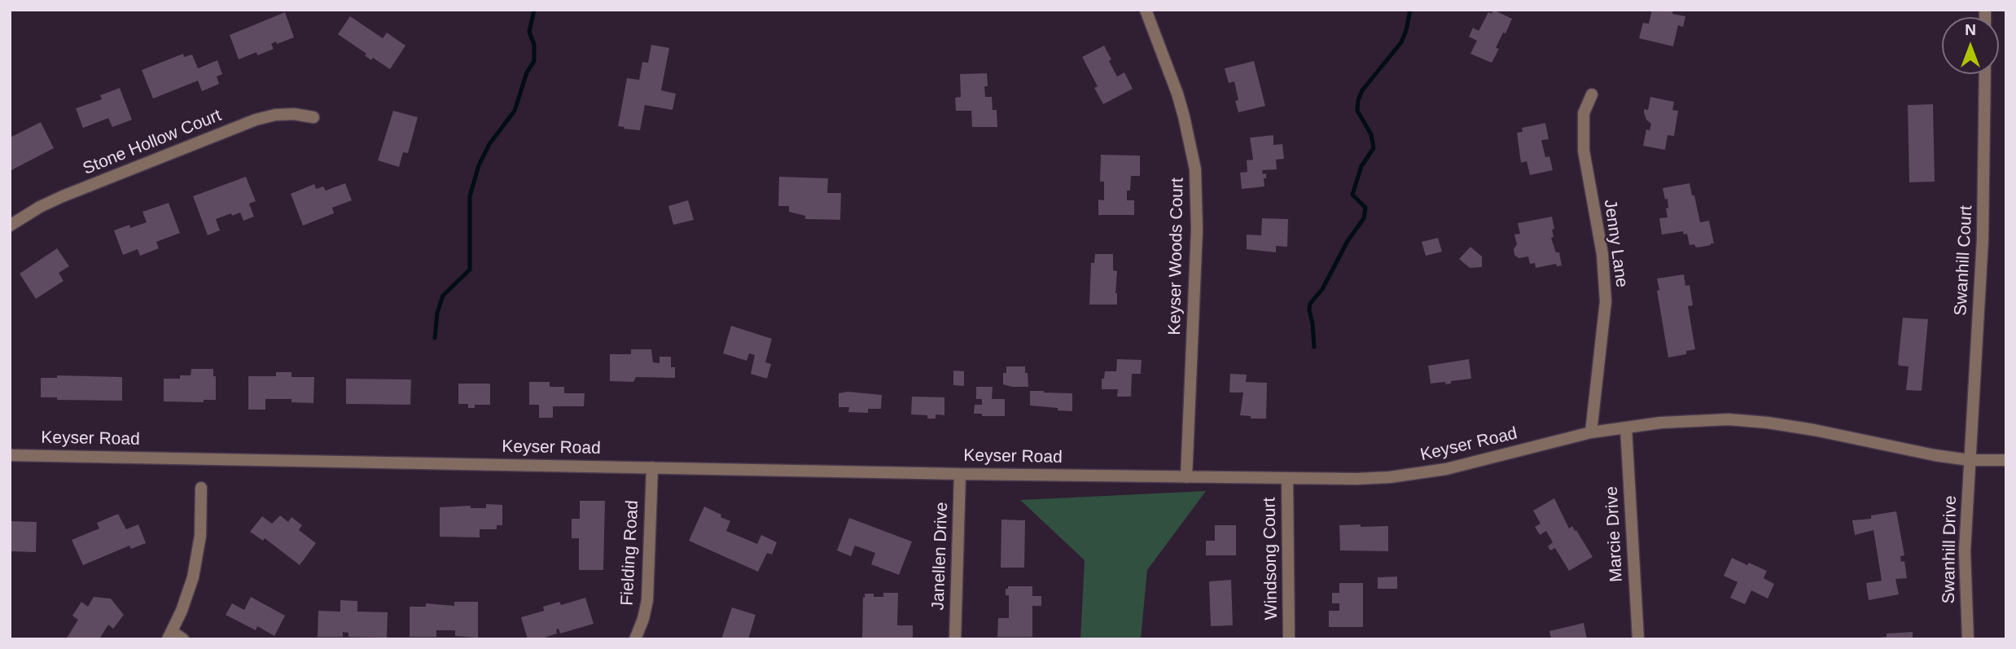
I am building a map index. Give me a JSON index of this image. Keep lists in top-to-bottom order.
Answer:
{
  "streets": {
    "street": [
      "Stone Hollow Court",
      "Jenny Lane",
      "Keyser Woods Court",
      "Swanhill Court",
      "Keyser Road",
      "Marcie Drive",
      "Swanhill Drive",
      "Fielding Road",
      "Janellen Drive",
      "Windsong Court"
    ]
  },
  "crossings": [
    ["Jenny Lane", "Keyser Road"],
    ["Keyser Woods Court", "Keyser Road"],
    ["Swanhill Court", "Keyser Road"],
    ["Swanhill Court", "Swanhill Drive"],
    ["Keyser Road", "Marcie Drive"],
    ["Keyser Road", "Swanhill Drive"],
    ["Keyser Road", "Fielding Road"],
    ["Keyser Road", "Janellen Drive"],
    ["Keyser Road", "Windsong Court"]
  ],
  "north": "top"
}
